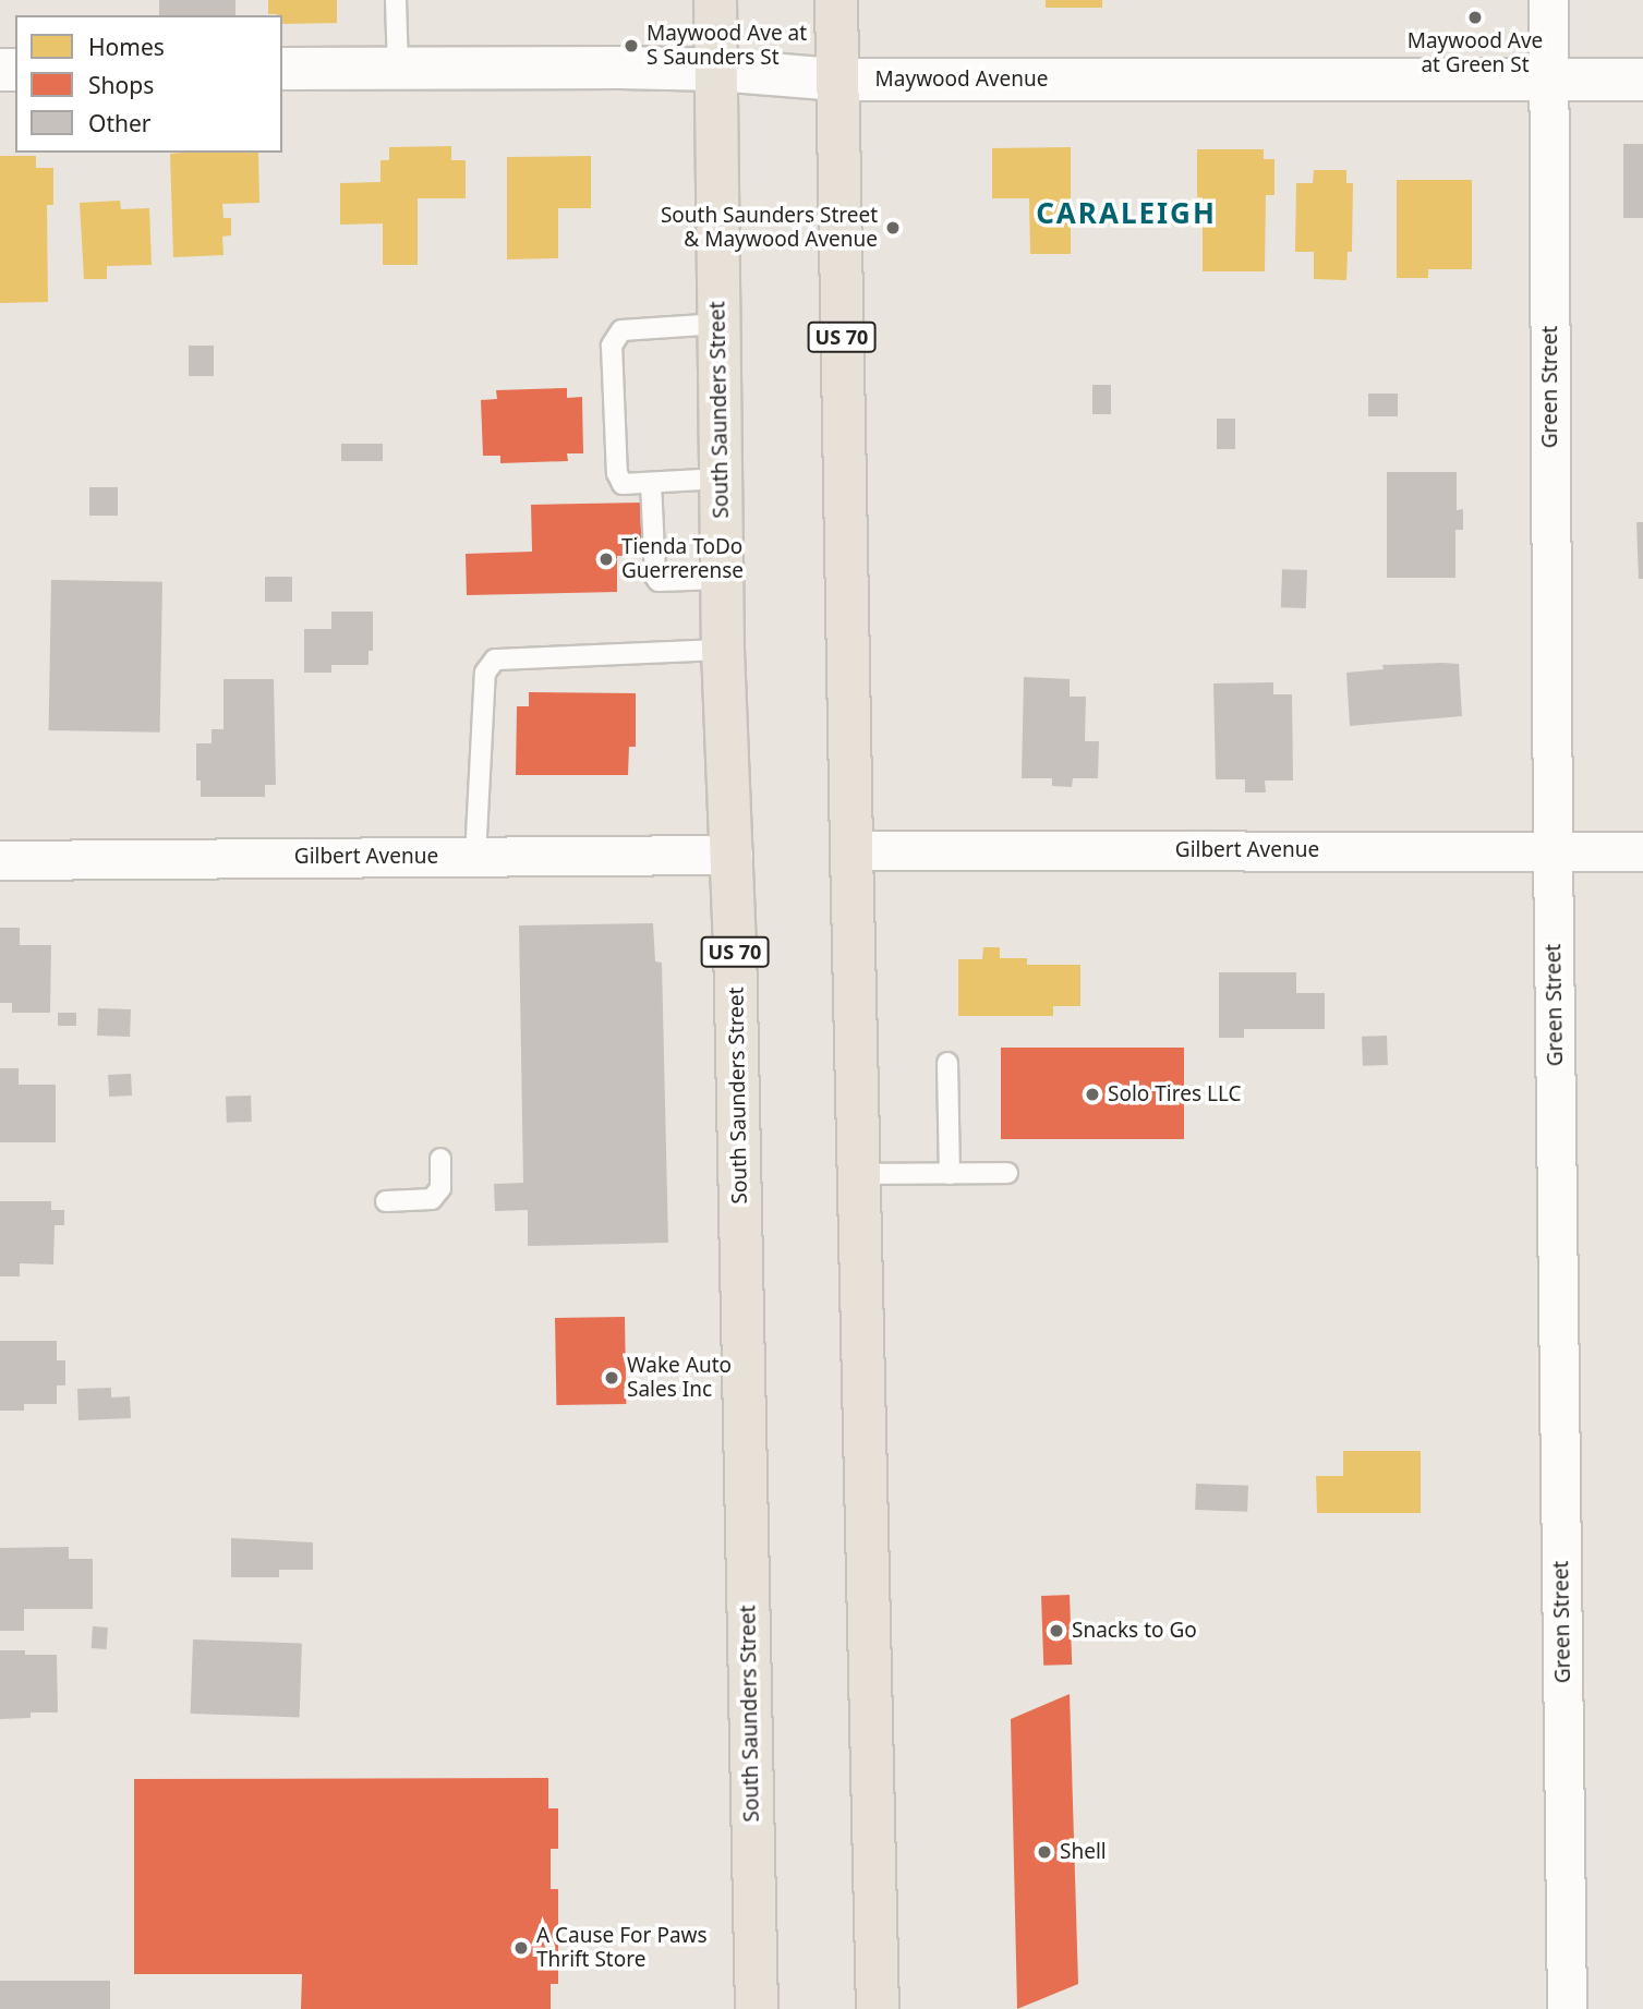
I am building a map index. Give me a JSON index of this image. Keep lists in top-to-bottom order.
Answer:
{
  "streets": {
    "main road": ["US 70", "South Saunders Street"],
    "street": ["Maywood Avenue", "Green Street", "Gilbert Avenue"]
  },
  "crossings": [
    ["Maywood Avenue", "US 70"],
    ["Maywood Avenue", "Green Street"],
    ["Maywood Avenue", "South Saunders Street"],
    ["US 70", "Gilbert Avenue"],
    ["Green Street", "Gilbert Avenue"],
    ["South Saunders Street", "Gilbert Avenue"]
  ],
  "districts": ["CARALEIGH"],
  "places": [
    "Maywood Ave at Green St",
    "Maywood Ave at S Saunders St",
    "South Saunders Street & Maywood Avenue",
    "Tienda ToDo Guerrerense",
    "Solo Tires LLC",
    "Wake Auto Sales Inc",
    "Snacks to Go",
    "Shell",
    "A Cause For Paws Thrift Store"
  ],
  "legend": ["Homes", "Shops", "Other"]
}
